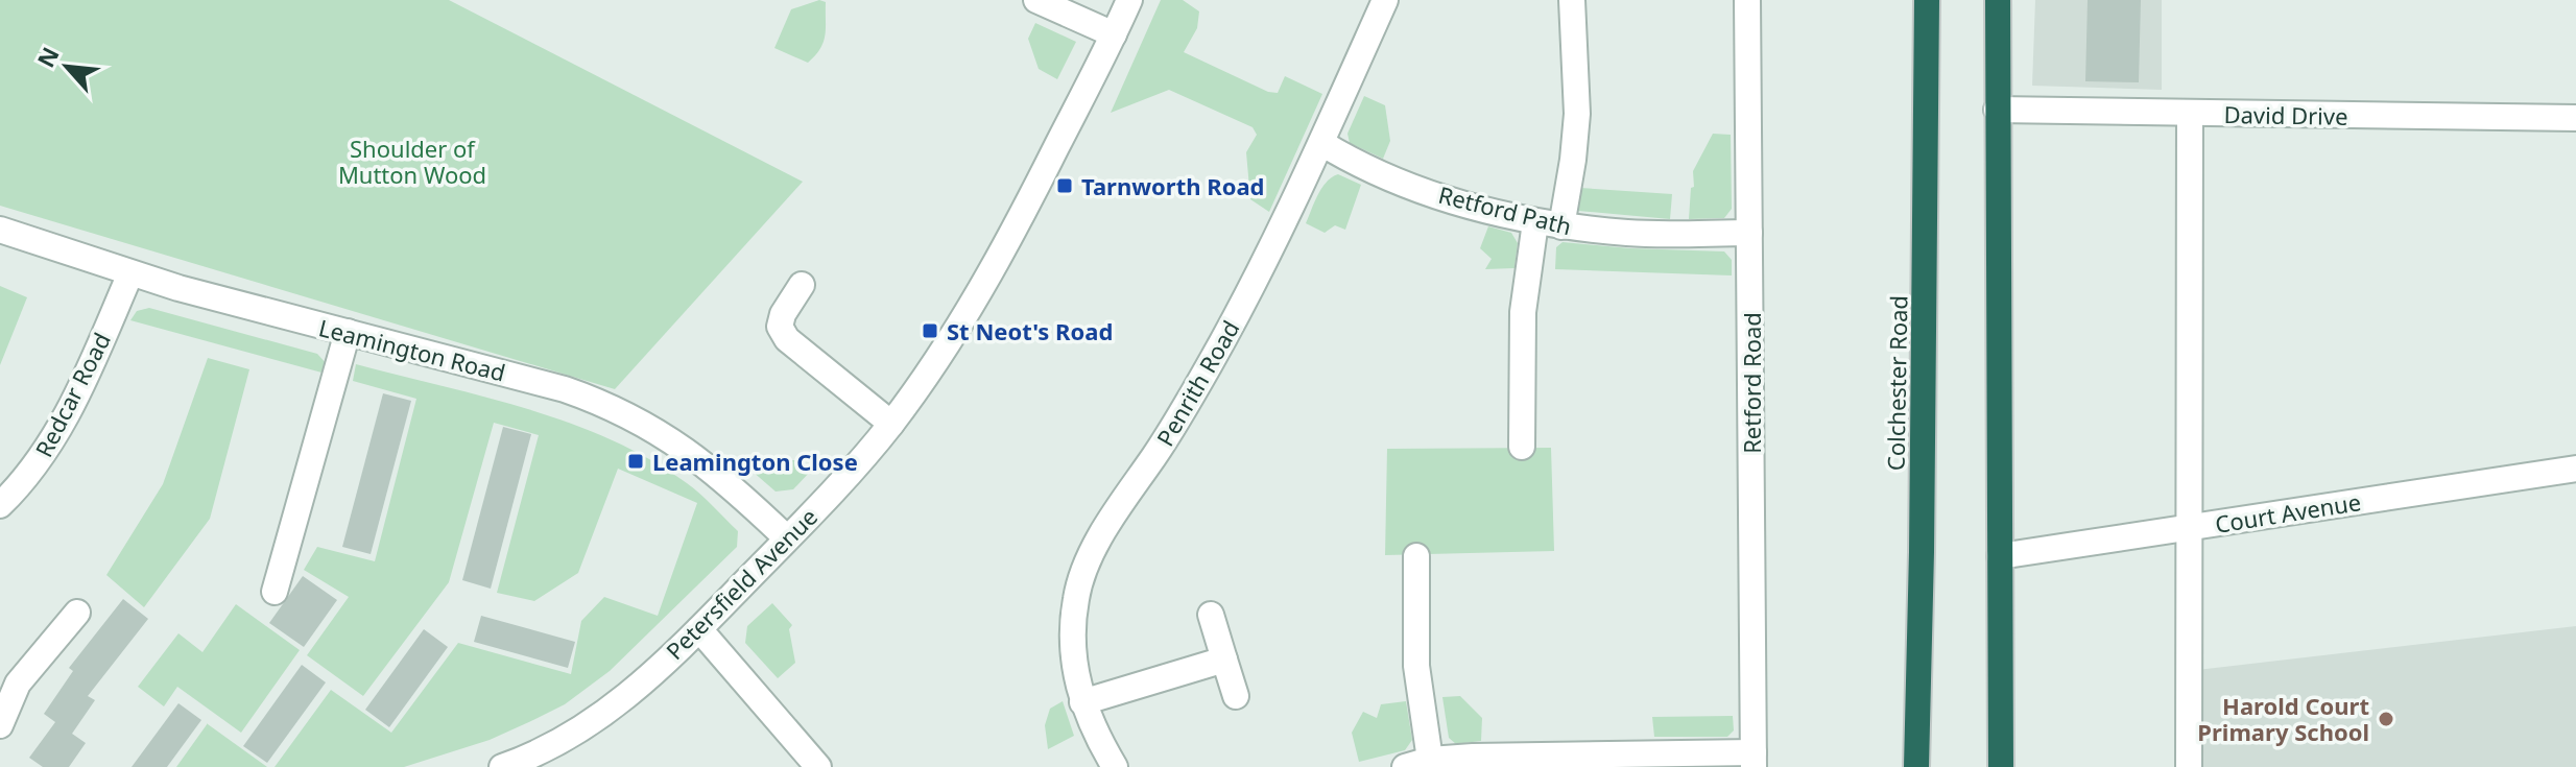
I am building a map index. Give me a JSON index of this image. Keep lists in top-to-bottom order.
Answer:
{
  "streets": {
    "highway": ["Colchester Road"],
    "street": [
      "David Drive",
      "Retford Path",
      "Leamington Road",
      "Penrith Road",
      "Retford Road",
      "Redcar Road",
      "Court Avenue",
      "Petersfield Avenue"
    ]
  },
  "crossings": [
    ["Retford Path", "Penrith Road"],
    ["Retford Path", "Retford Road"],
    ["Leamington Road", "Redcar Road"],
    ["Leamington Road", "Petersfield Avenue"]
  ],
  "parks": ["Shoulder of Mutton Wood"],
  "places": {
    "transit": ["Tarnworth Road", "St Neot's Road", "Leamington Close"],
    "other": ["Harold Court Primary School"]
  },
  "north": "top left"
}
